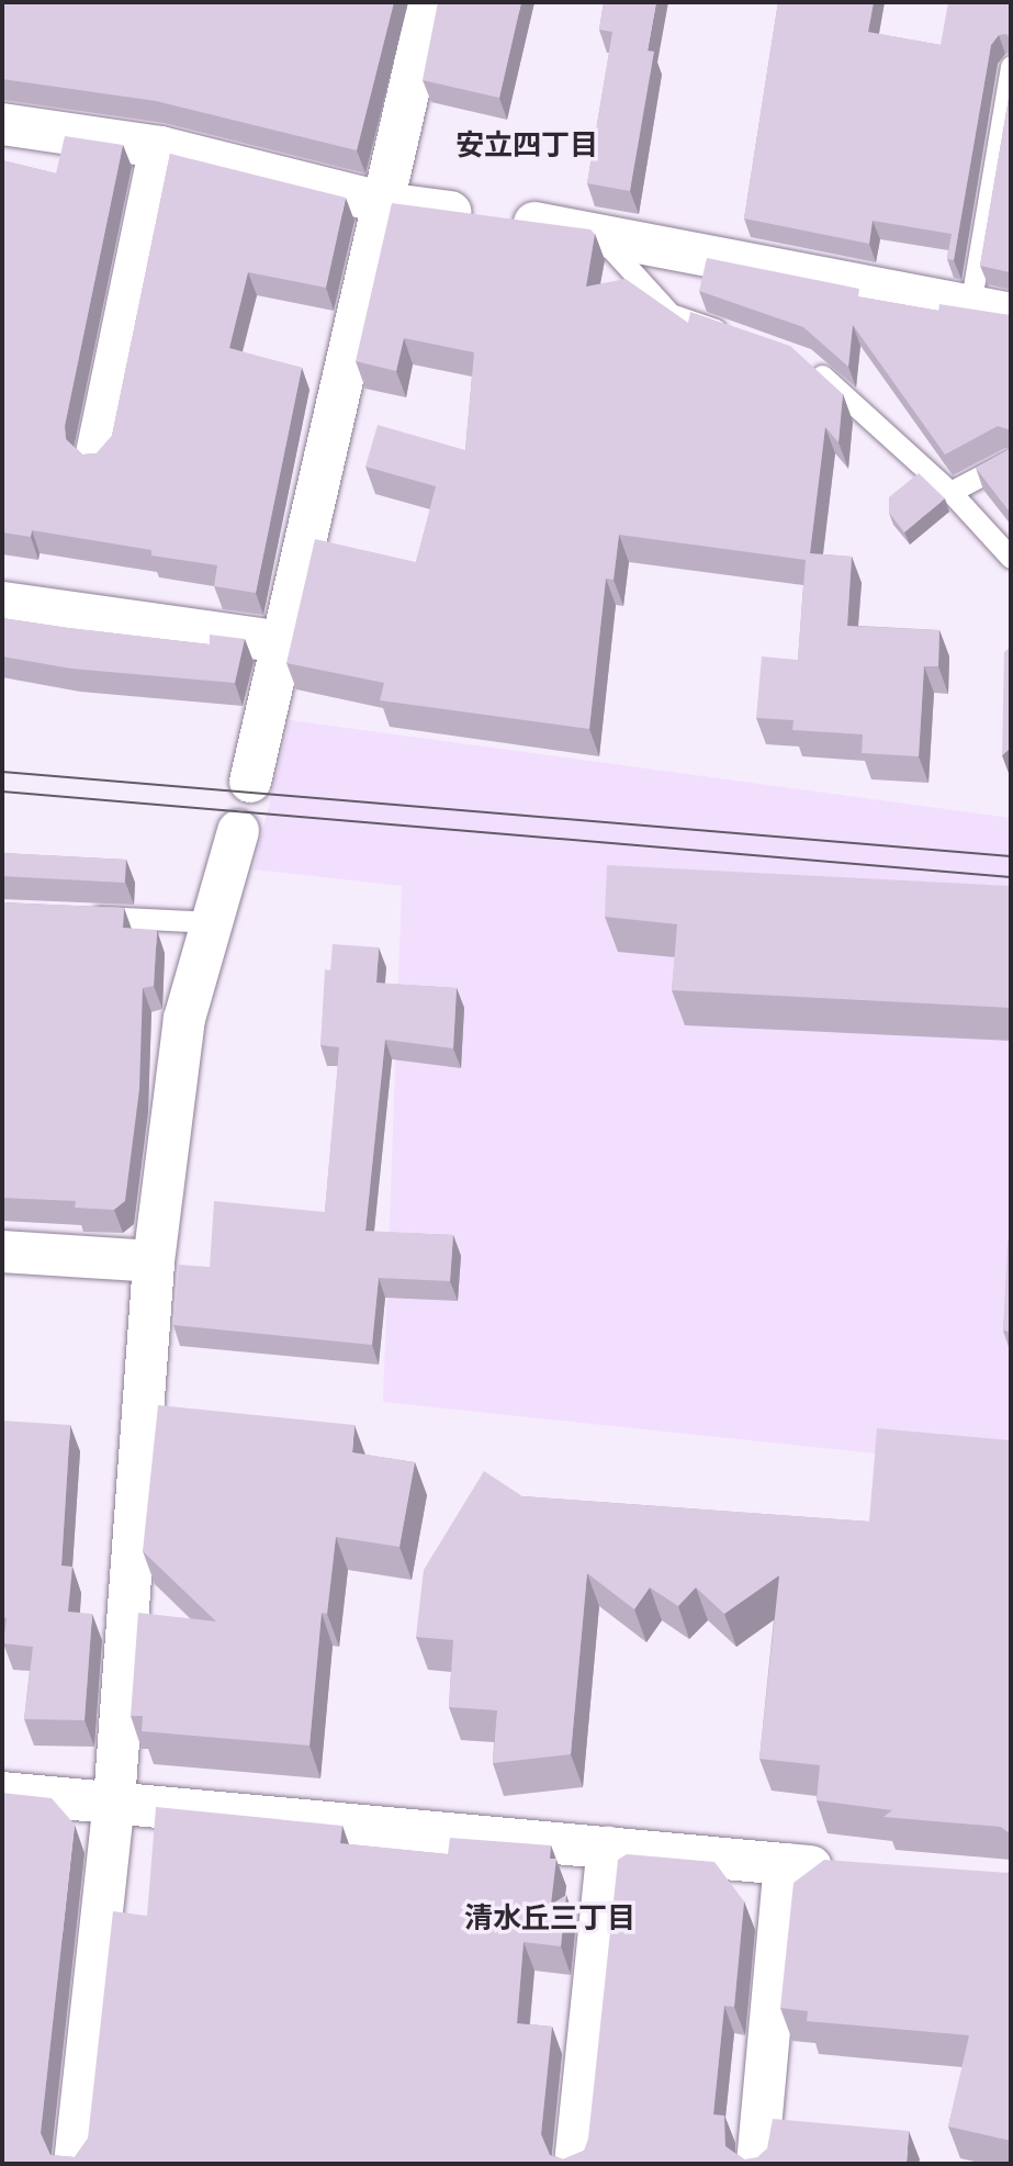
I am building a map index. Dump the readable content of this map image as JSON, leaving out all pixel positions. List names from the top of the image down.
{
  "districts": ["安立四丁目", "清水丘三丁目"]
}
